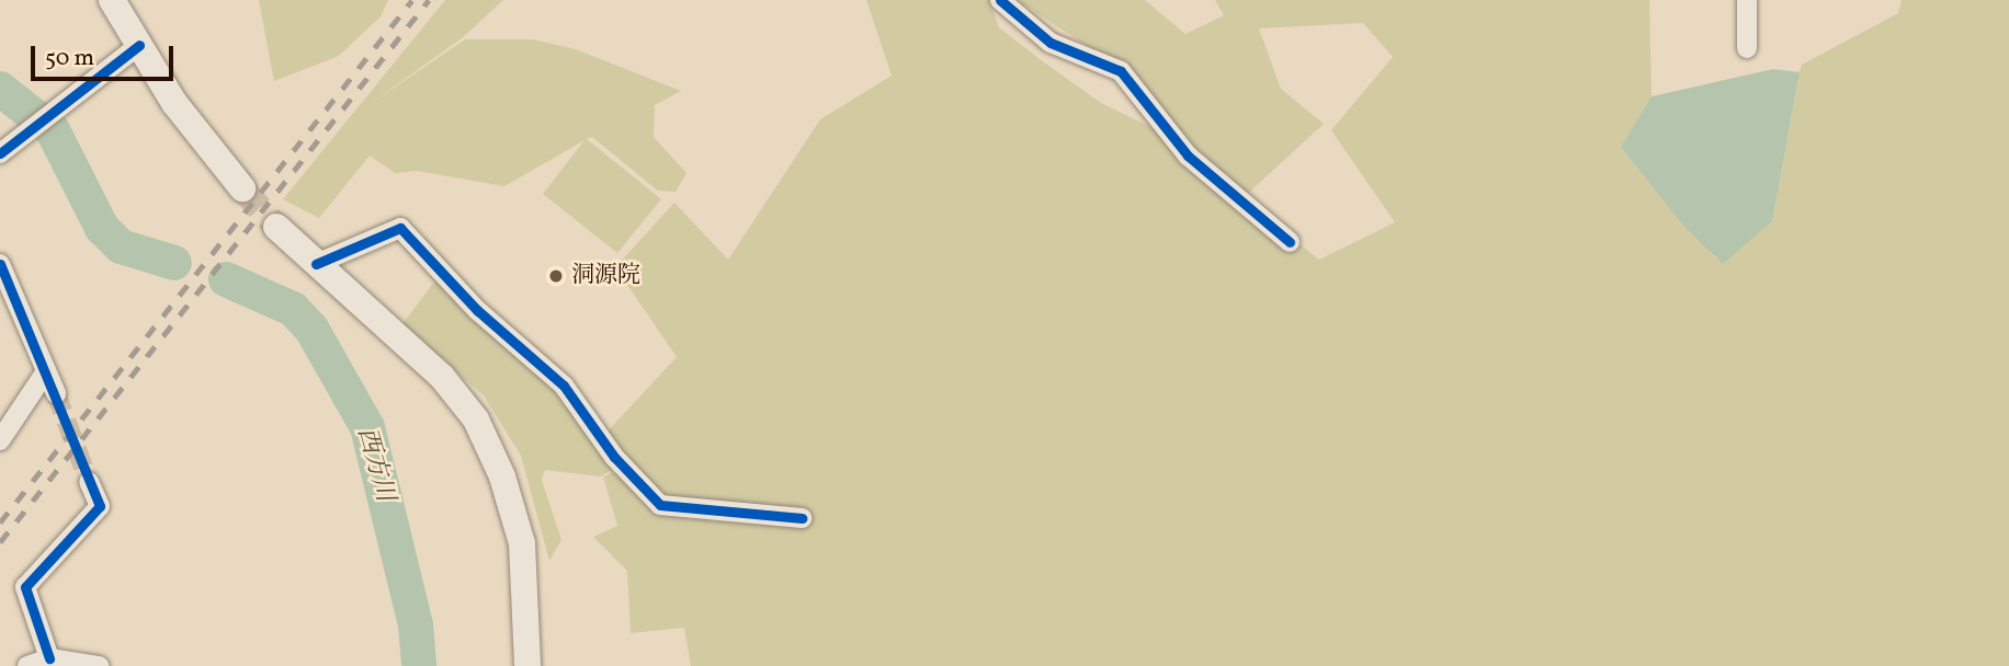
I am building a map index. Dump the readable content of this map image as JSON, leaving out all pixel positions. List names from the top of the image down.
{
  "water": ["西方川"],
  "places": ["洞源院"],
  "scale_bar": "50 m"
}
